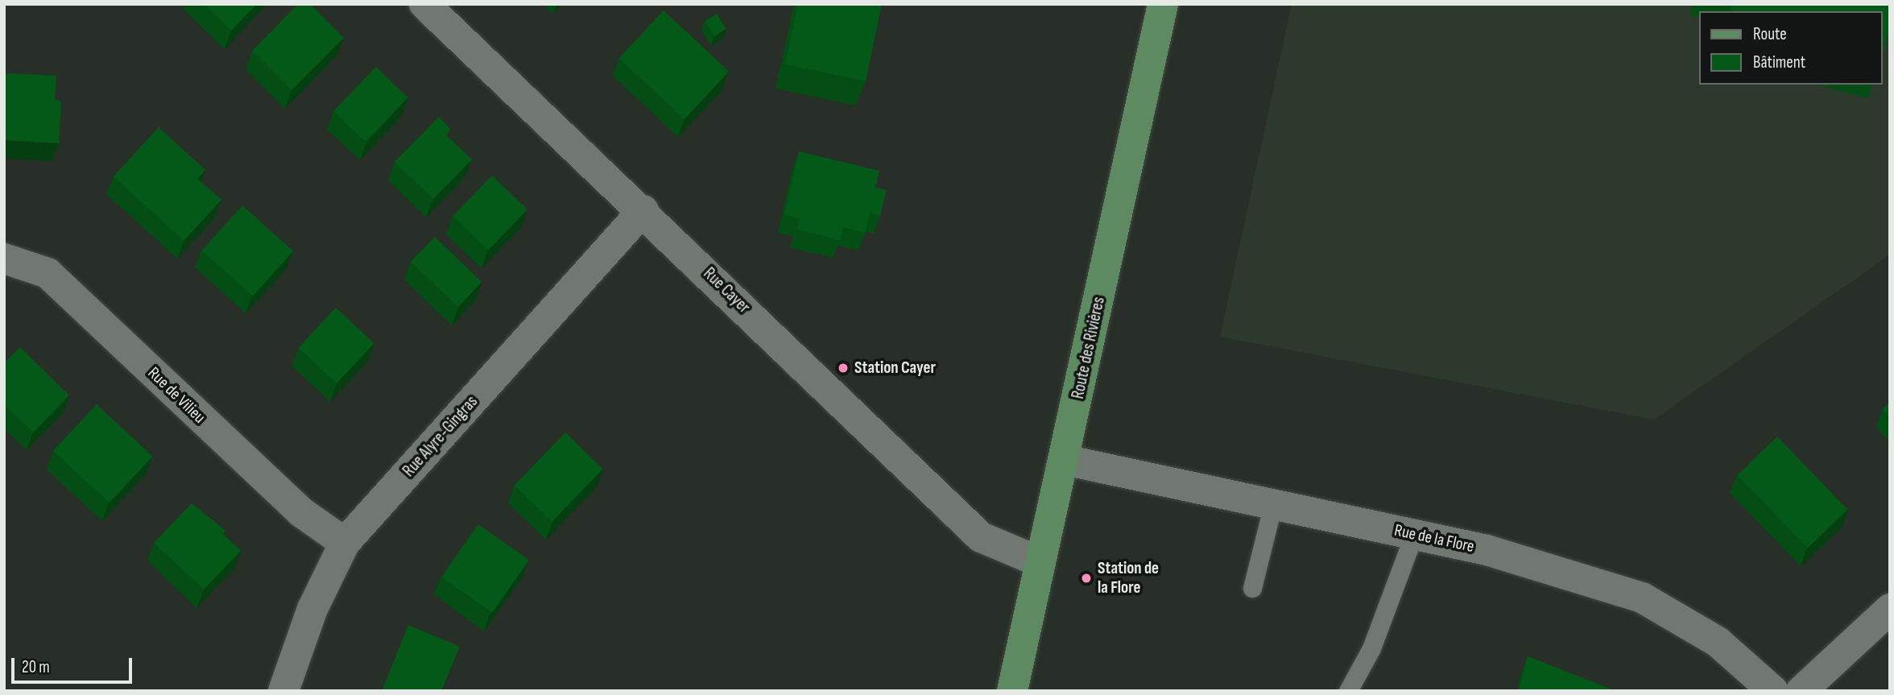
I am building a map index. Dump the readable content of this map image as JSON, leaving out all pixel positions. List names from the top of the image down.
{
  "streets": {
    "main road": ["Route des Rivières"],
    "street": [
      "Rue Cayer",
      "Rue de Vilieu",
      "Rue Alyre-Gingras",
      "Rue de la Flore"
    ]
  },
  "crossings": [
    ["Rue Cayer", "Route des Rivières"],
    ["Rue Cayer", "Rue Alyre-Gingras"],
    ["Route des Rivières", "Rue de la Flore"],
    ["Rue de Vilieu", "Rue Alyre-Gingras"]
  ],
  "places": ["Station Cayer", "Station de la Flore"],
  "legend": ["Route", "Bâtiment"],
  "scale_bar": "20 m"
}
